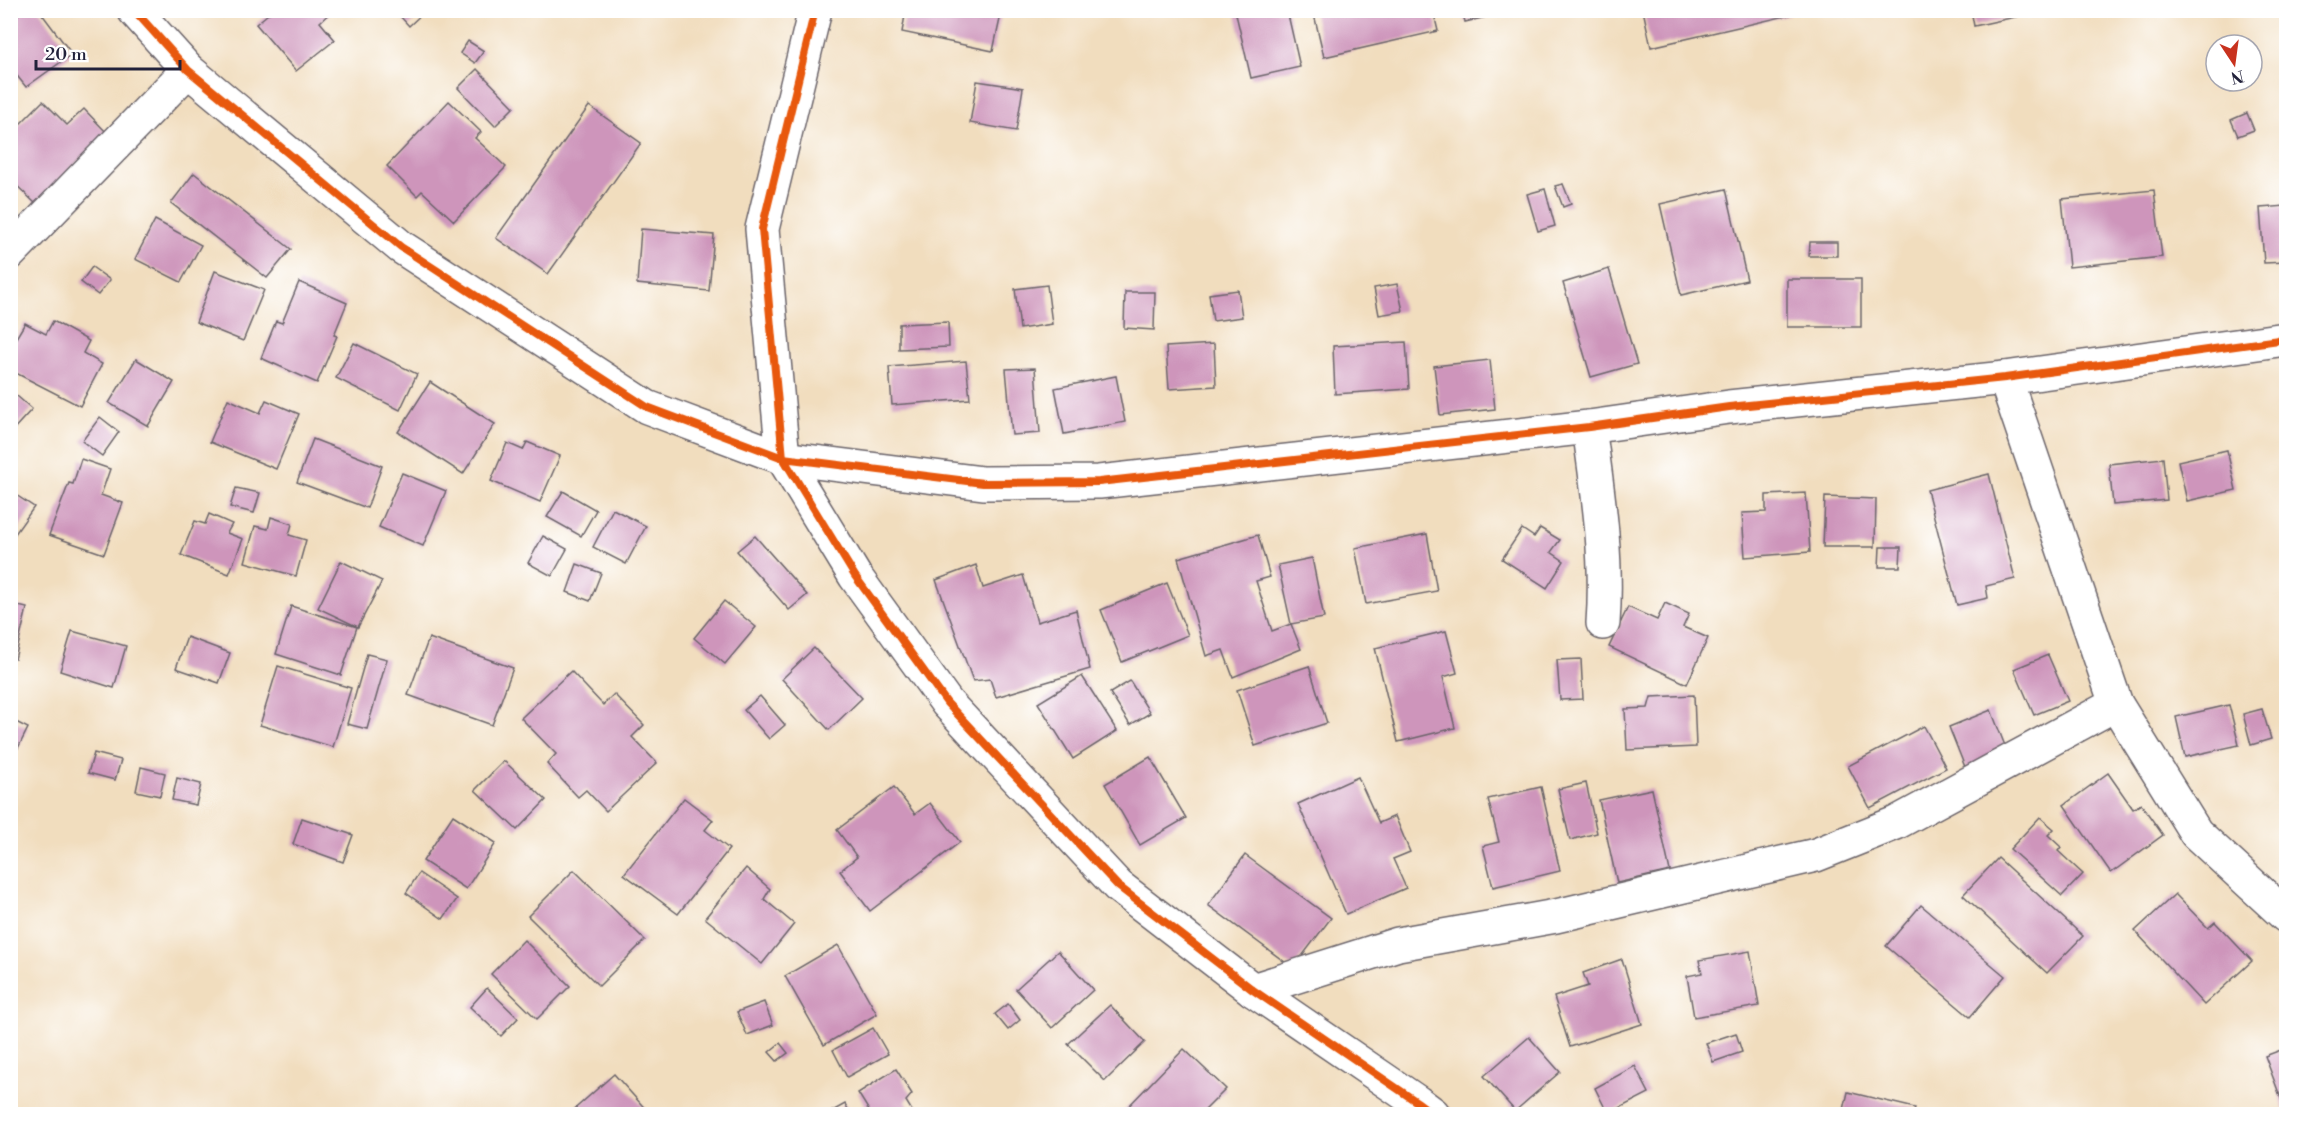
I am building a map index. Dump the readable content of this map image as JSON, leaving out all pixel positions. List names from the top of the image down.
{
  "scale_bar": "20 m",
  "north": "bottom"
}
